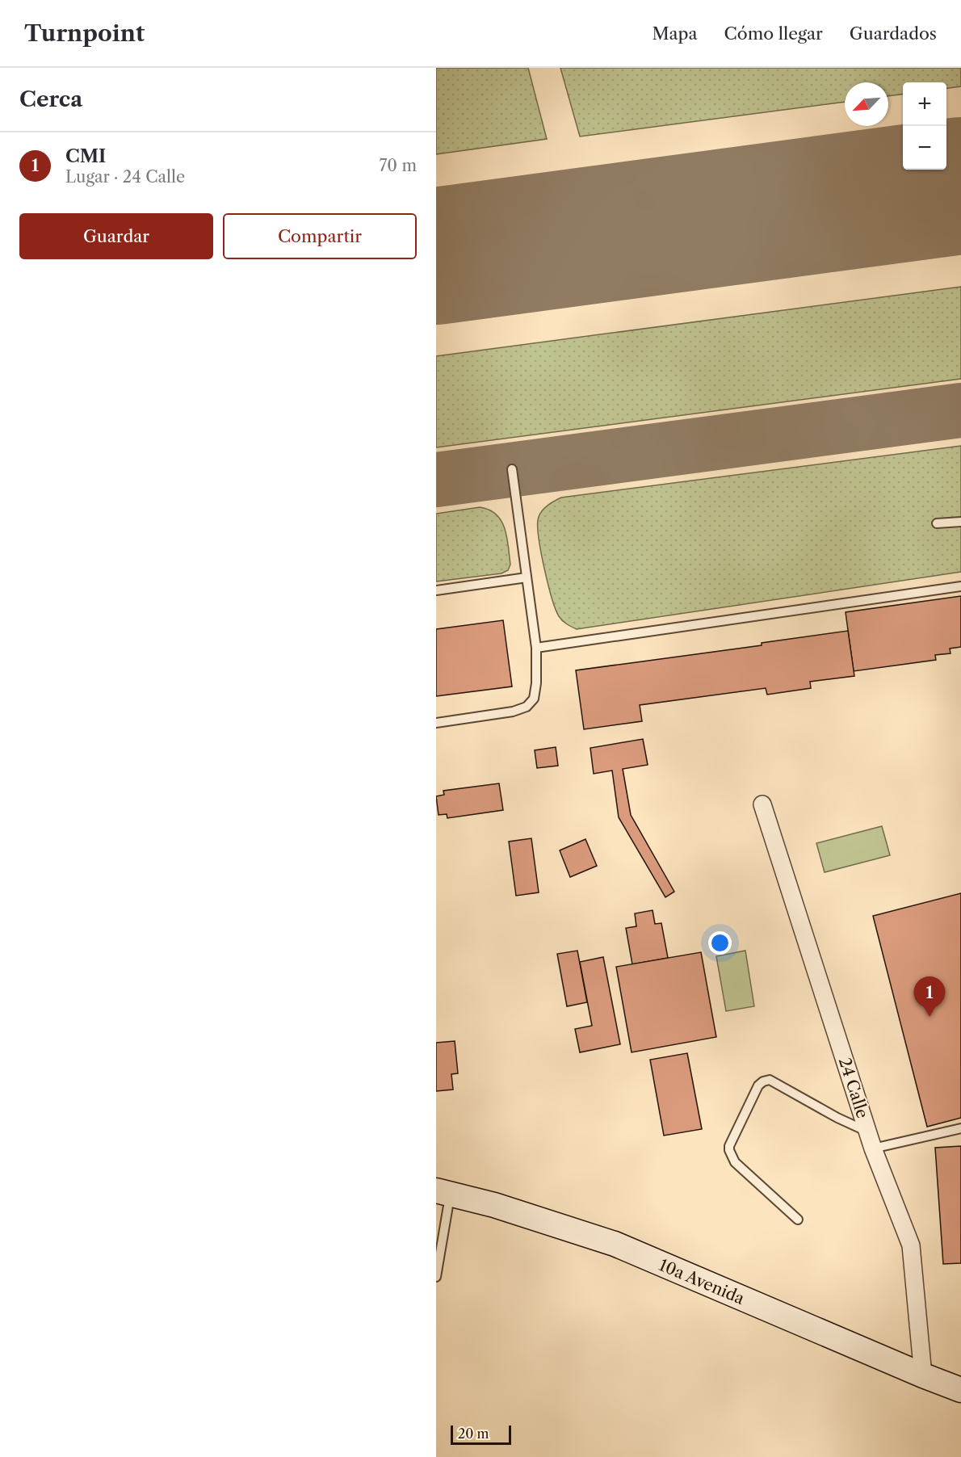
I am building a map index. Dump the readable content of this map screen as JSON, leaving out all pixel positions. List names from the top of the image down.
{
  "streets": {
    "main road": ["10a Avenida"],
    "street": ["24 Calle"]
  },
  "crossings": [
    ["24 Calle", "10a Avenida"]
  ],
  "scale_bar": "20 m",
  "north": "bottom left",
  "page": {
    "header": "Turnpoint",
    "nav": ["Mapa", "Cómo llegar", "Guardados"],
    "heading": "Cerca",
    "map_buttons": ["+", "−"],
    "list": [
      {
        "mark": "1",
        "name": "CMI",
        "note": "Lugar · 24 Calle",
        "value": "70 m"
      }
    ],
    "buttons": ["Guardar", "Compartir"],
    "pins": "1",
    "scale": "20 m"
  }
}
